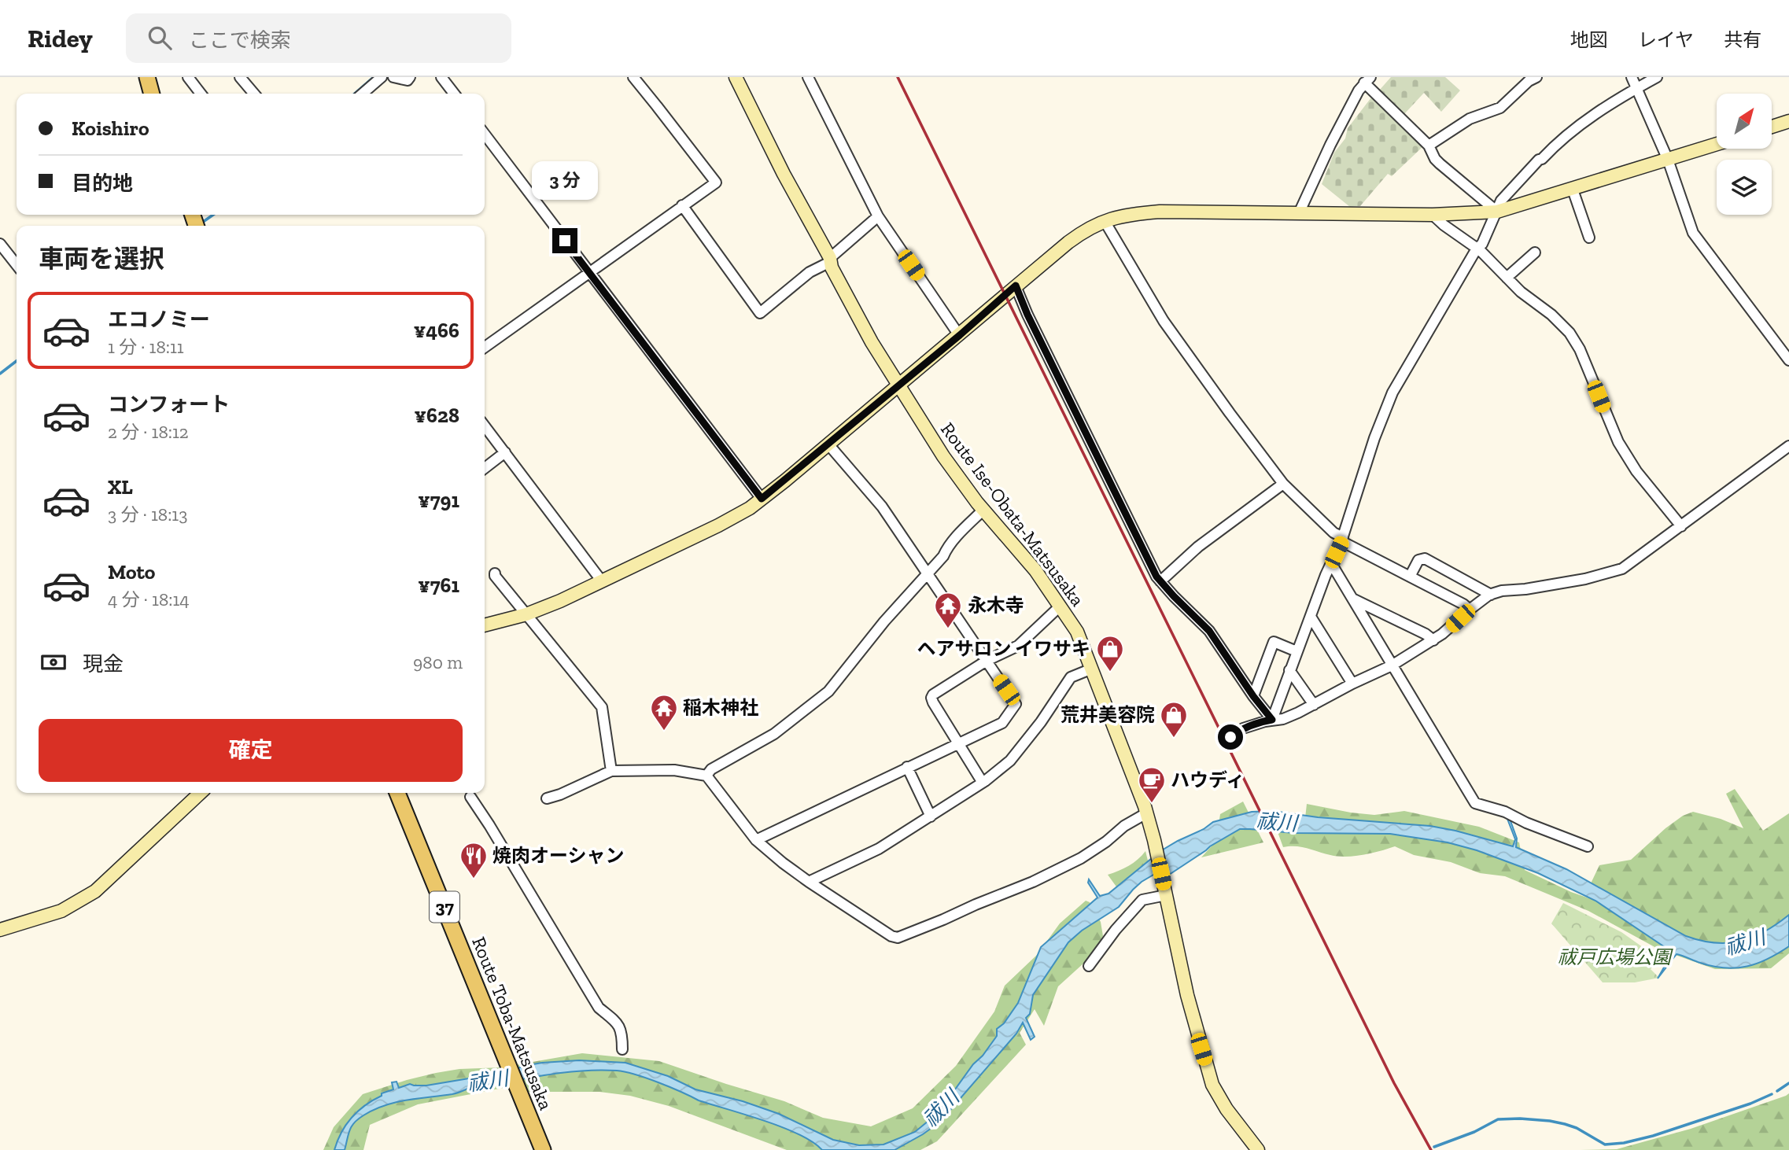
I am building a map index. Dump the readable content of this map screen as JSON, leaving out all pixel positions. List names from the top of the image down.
{
  "streets": {
    "main road": ["37", "Route Toba-Matsusaka"],
    "street": ["Route Ise-Obata-Matsusaka"]
  },
  "water": ["祓川"],
  "parks": ["祓戸広場公園"],
  "places": {
    "temple": ["永木寺", "稲木神社"],
    "shop": ["ヘアサロン イワサキ", "荒井美容院"],
    "cafe": ["ハウディ"],
    "restaurant": ["焼肉オーシャン"]
  },
  "north": "top right",
  "page": {
    "header": "Ridey",
    "search": "ここで検索",
    "nav": ["地図", "レイヤ", "共有"],
    "banner": ["Koishiro", "目的地"],
    "bubble": "3 分",
    "heading": "車両を選択",
    "list": [
      {
        "name": "エコノミー",
        "note": "1 分 · 18:11",
        "value": "¥466"
      },
      {
        "name": "コンフォート",
        "note": "2 分 · 18:12",
        "value": "¥628"
      },
      {
        "name": "XL",
        "note": "3 分 · 18:13",
        "value": "¥791"
      },
      {
        "name": "Moto",
        "note": "4 分 · 18:14",
        "value": "¥761"
      }
    ],
    "pay": ["現金", "980 m"],
    "buttons": "確定"
  }
}
